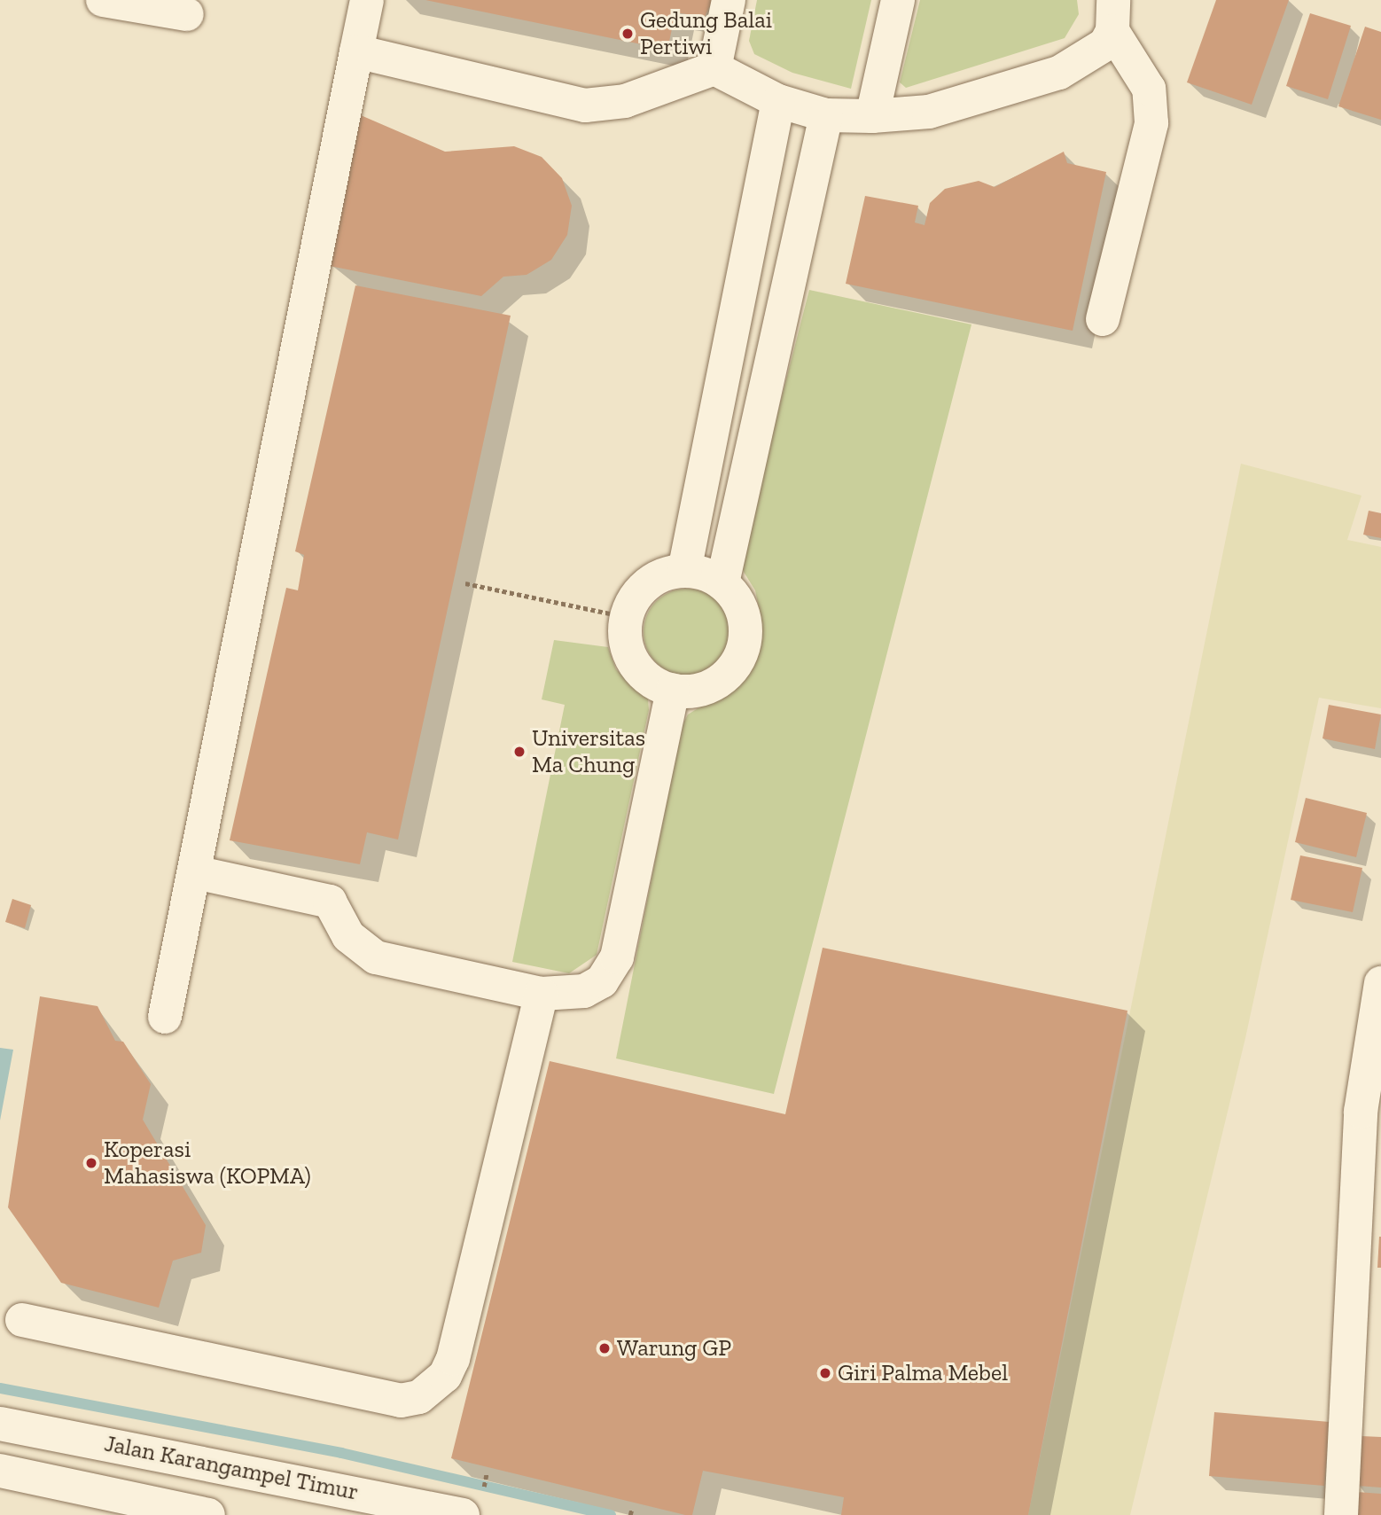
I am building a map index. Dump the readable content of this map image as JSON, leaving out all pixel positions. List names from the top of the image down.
{
  "streets": {
    "street": ["Jalan Karangampel Timur"]
  },
  "places": [
    "Gedung Balai Pertiwi",
    "Universitas Ma Chung",
    "Koperasi Mahasiswa (KOPMA)",
    "Warung GP",
    "Giri Palma Mebel"
  ]
}
